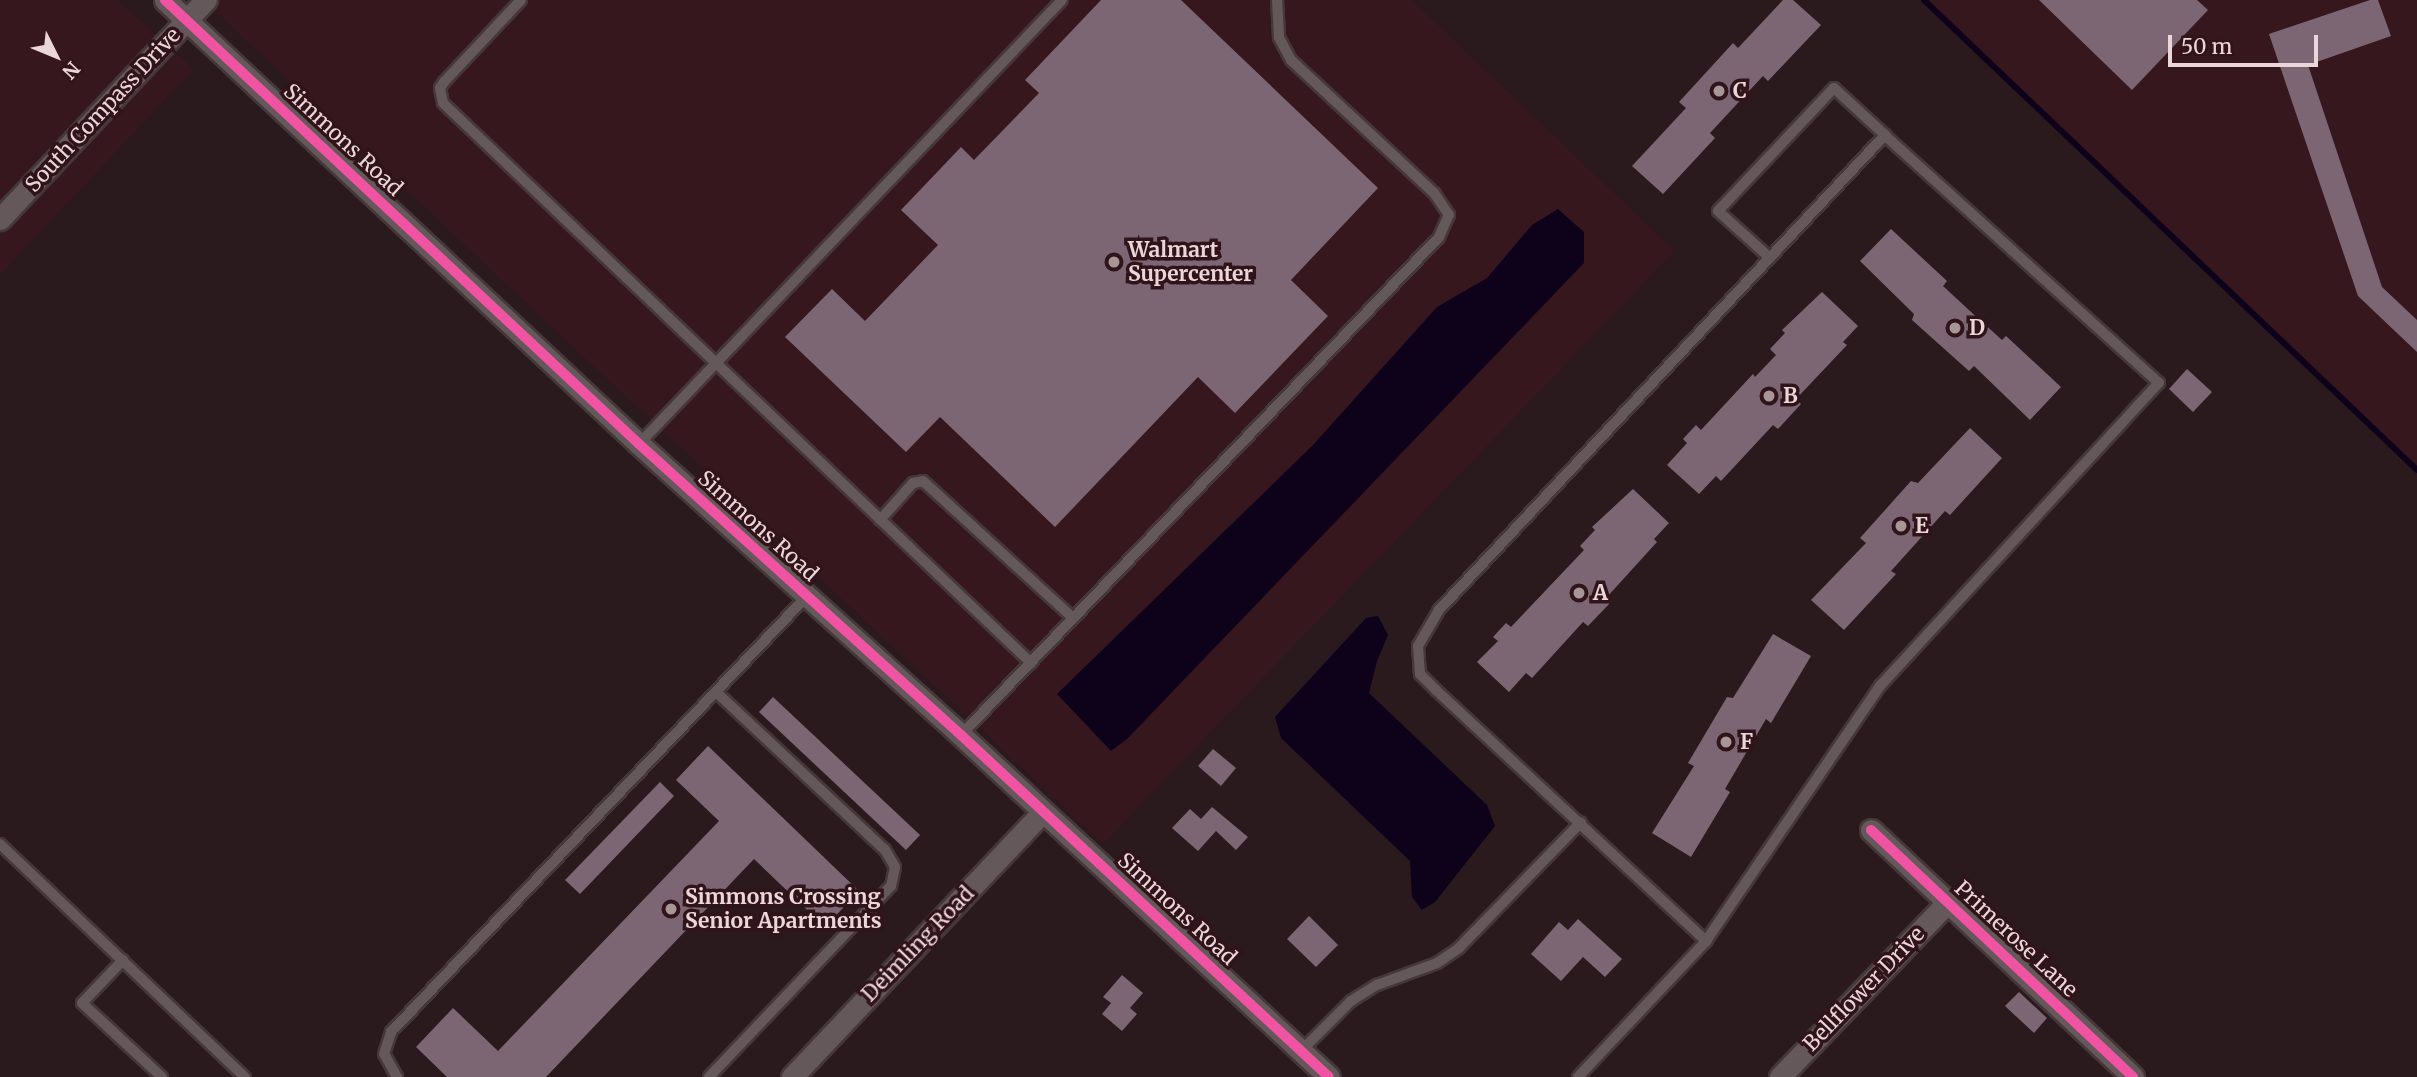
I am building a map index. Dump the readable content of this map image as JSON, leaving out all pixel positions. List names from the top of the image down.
{
  "streets": {
    "street": [
      "South Compass Drive",
      "Simmons Road",
      "Primerose Lane",
      "Deimling Road",
      "Bellflower Drive"
    ]
  },
  "crossings": [
    ["South Compass Drive", "Simmons Road"],
    ["Simmons Road", "Deimling Road"],
    ["Primerose Lane", "Bellflower Drive"]
  ],
  "places": [
    "C",
    "Walmart Supercenter",
    "D",
    "B",
    "E",
    "A",
    "F",
    "Simmons Crossing Senior Apartments"
  ],
  "scale_bar": "50 m",
  "north": "bottom right"
}
